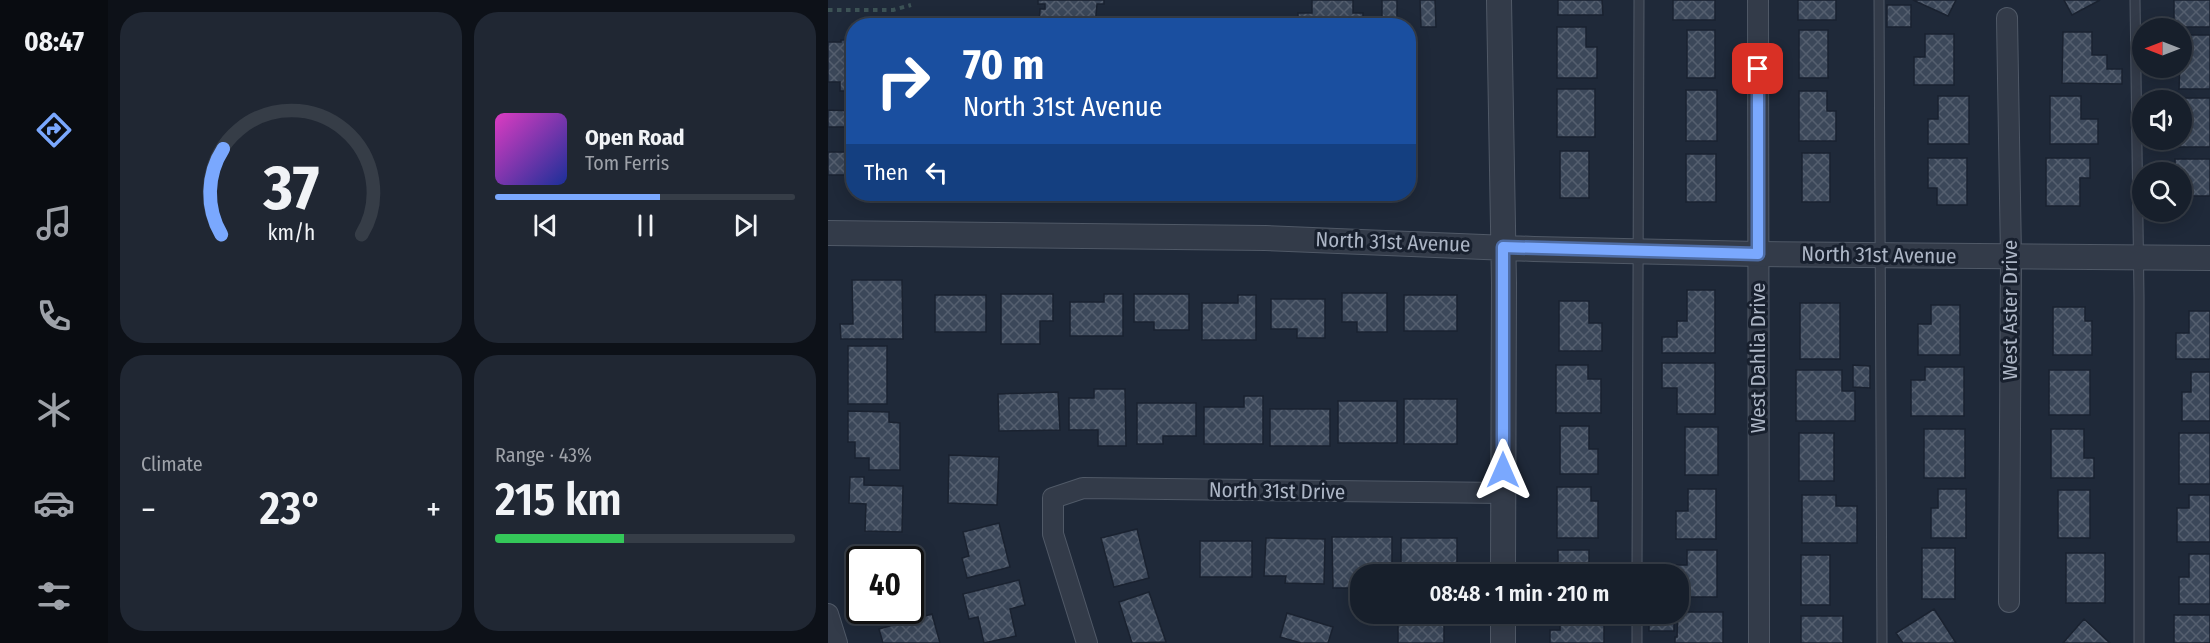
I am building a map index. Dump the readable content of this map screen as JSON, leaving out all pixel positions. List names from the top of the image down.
{
  "streets": {
    "street": [
      "North 31st Avenue",
      "West Aster Drive",
      "West Dahlia Drive",
      "North 31st Drive"
    ]
  },
  "crossings": [
    ["North 31st Avenue", "West Aster Drive"],
    ["North 31st Avenue", "West Dahlia Drive"]
  ],
  "north": "left",
  "page": {
    "tabs": "08:47",
    "turn": ["70 m", "North 31st Avenue"],
    "song": ["Open Road", "Tom Ferris"],
    "then": "Then",
    "tile": [
      "Climate",
      ["Range · 43%", "215 km"]
    ],
    "heat": ["−", "23°", "+"],
    "limit": "40",
    "trip": "08:48 · 1 min · 210 m",
    "gauge": ["37", "km/h"]
  }
}
